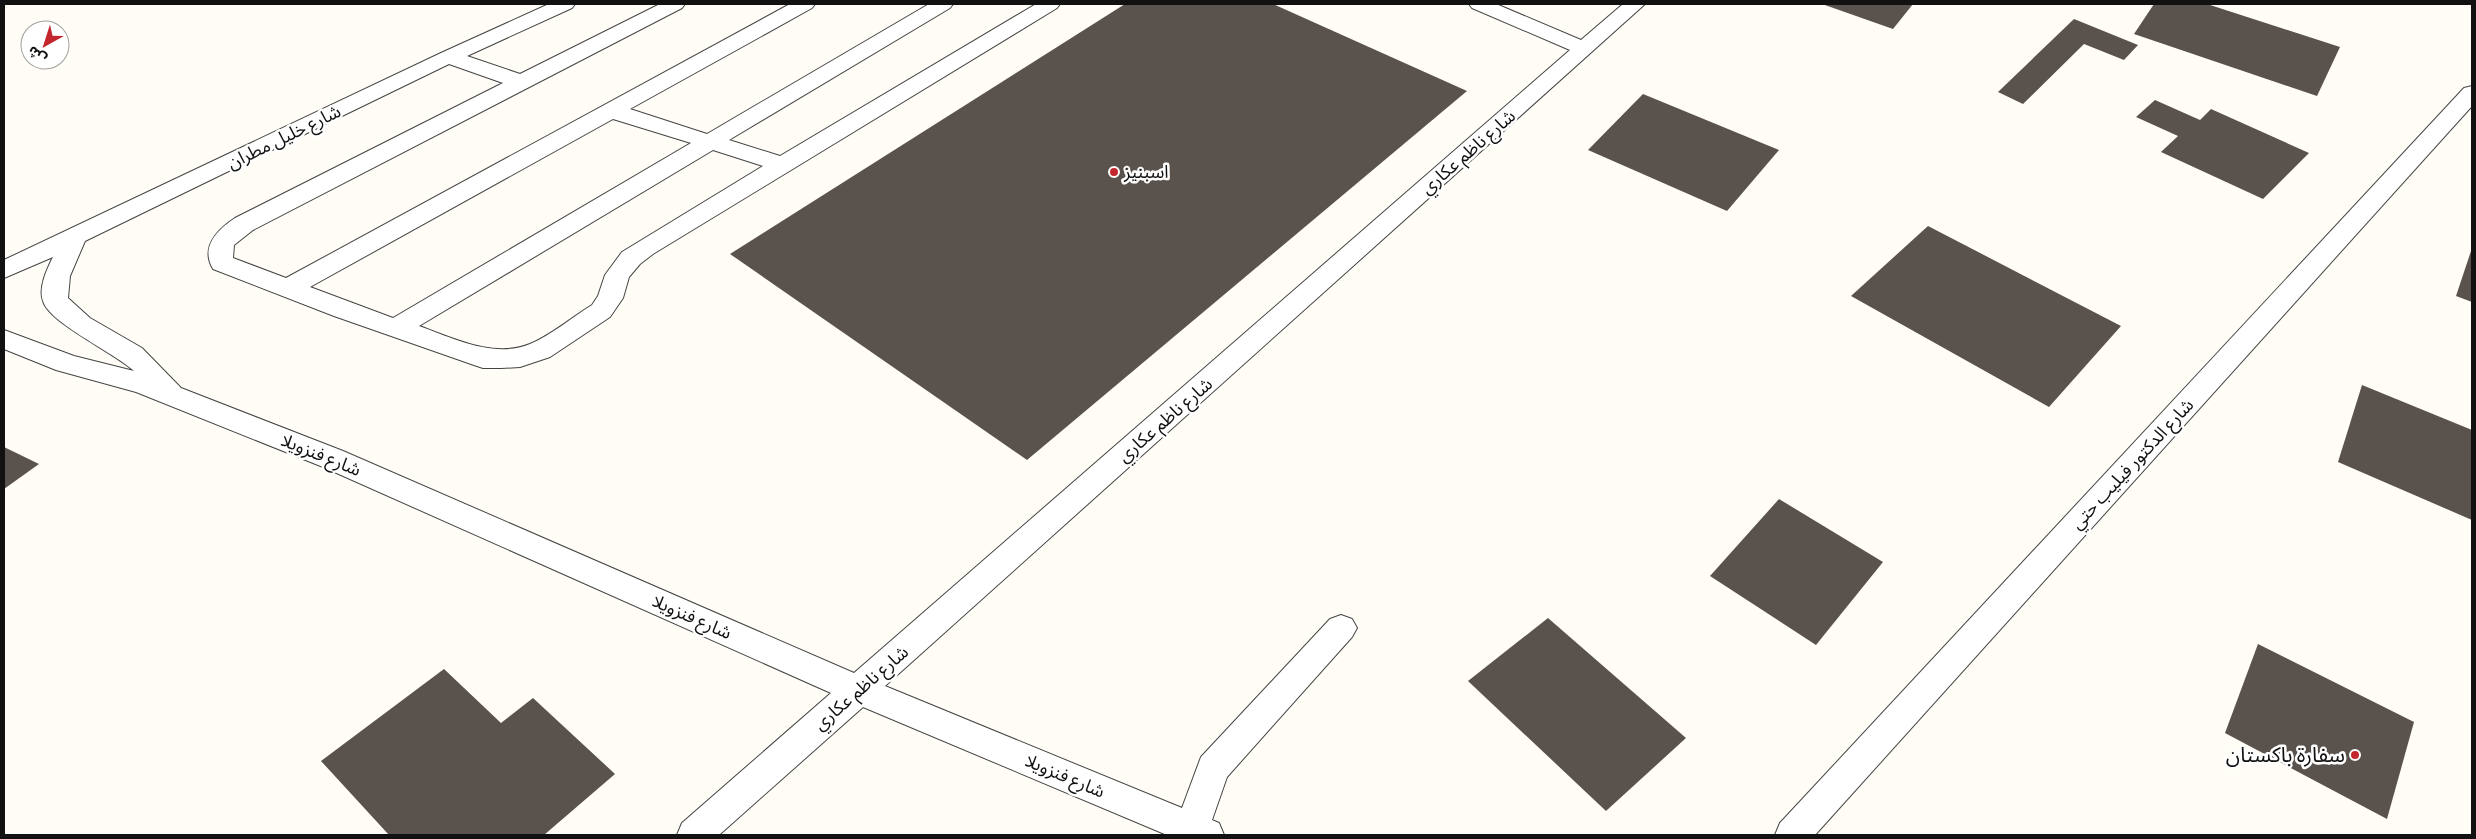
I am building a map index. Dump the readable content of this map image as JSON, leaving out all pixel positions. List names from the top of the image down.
{
  "streets": {
    "street": [
      "شارع خليل مطران",
      "شارع ناظم عكاري",
      "شارع فنزويلا",
      "شارع الدكتور فيليب حتي"
    ]
  },
  "crossings": [
    ["شارع خليل مطران", "شارع فنزويلا"],
    ["شارع ناظم عكاري", "شارع فنزويلا"]
  ],
  "places": ["اسبنيز", "سفارة باكستان"],
  "north": "bottom left"
}
